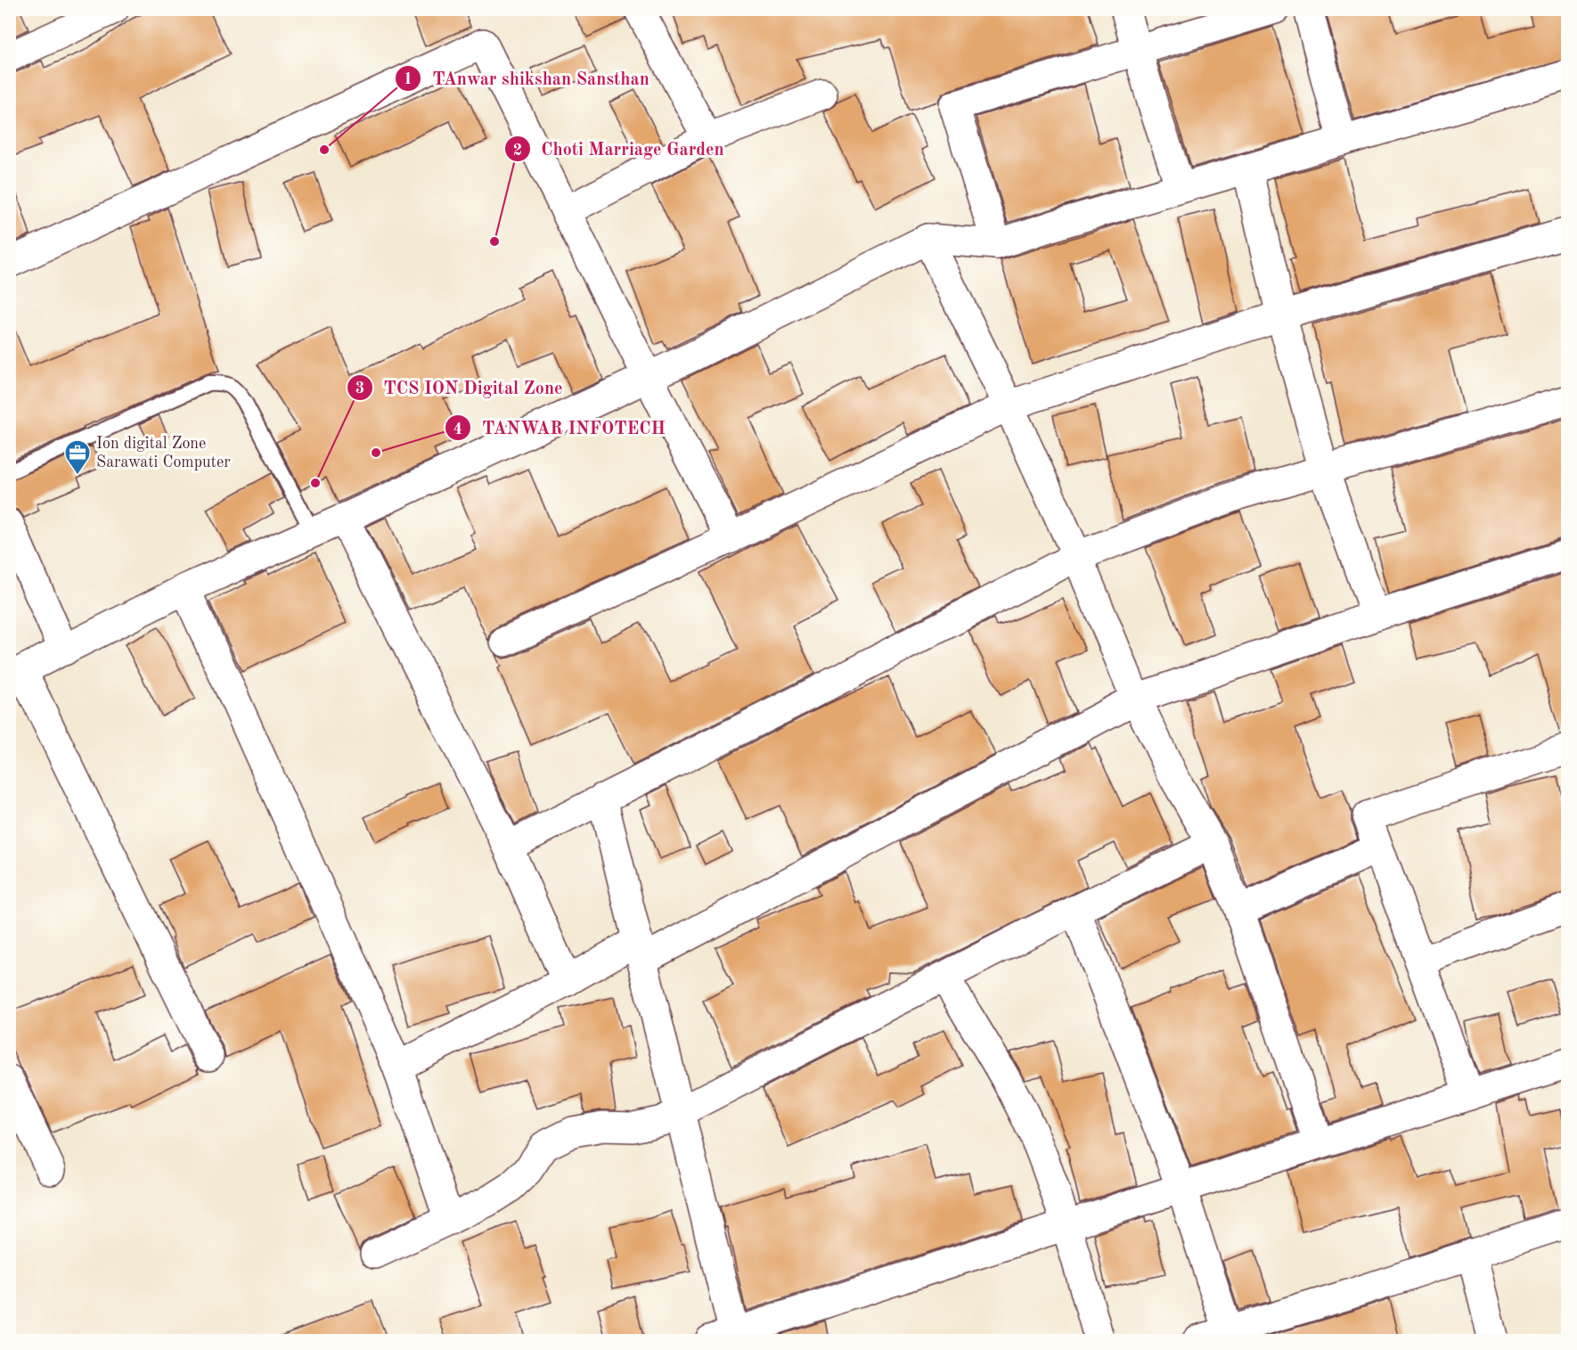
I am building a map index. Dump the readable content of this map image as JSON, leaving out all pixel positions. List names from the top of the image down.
{
  "places": {
    "other": [
      "TAnwar shikshan Sansthan",
      "Choti Marriage Garden",
      "TANWAR INFOTECH",
      "TCS ION Digital Zone"
    ],
    "office": ["Ion digital Zone Sarawati Computer"]
  }
}
